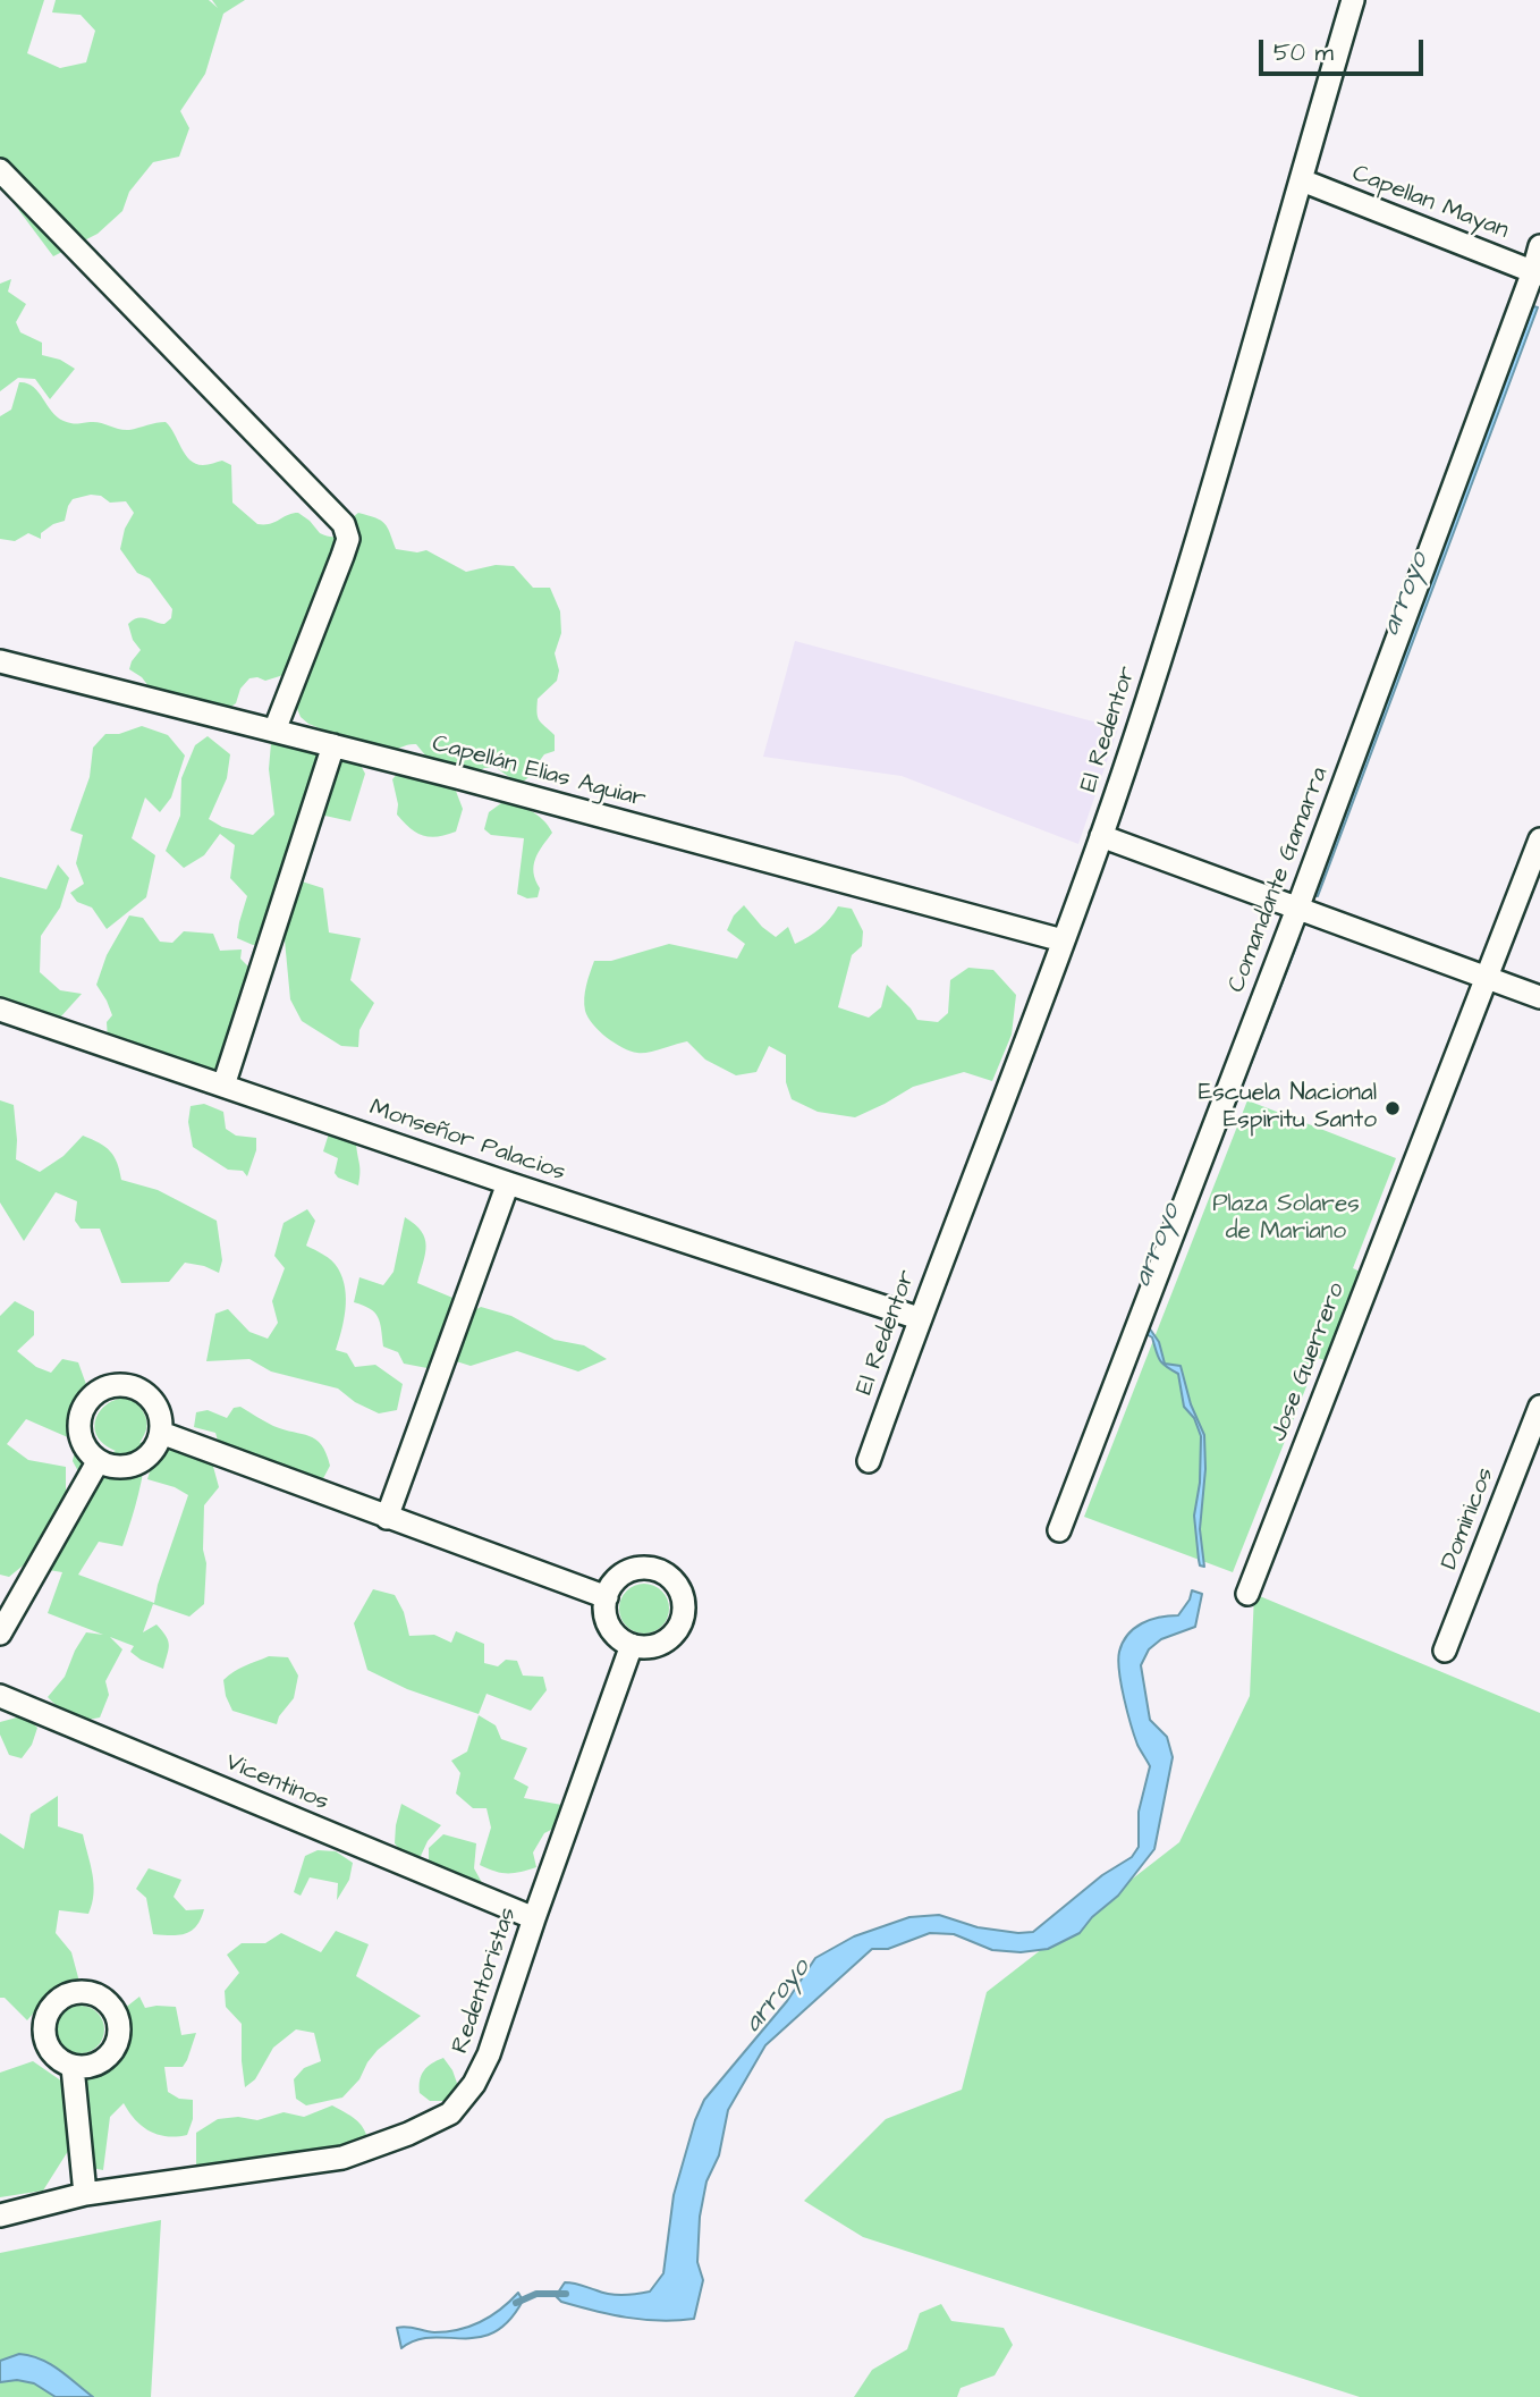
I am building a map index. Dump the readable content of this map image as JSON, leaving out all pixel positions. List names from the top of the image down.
{
  "streets": {
    "street": [
      "Capellan Mayan",
      "El Redentor",
      "Capellán Elias Aguiar",
      "Comandante Gamarra",
      "Monseñor Palacios",
      "Jose Guerrero",
      "Dominicos",
      "Vicentinos",
      "Redentoristas"
    ]
  },
  "crossings": [
    ["Capellan Mayan", "El Redentor"],
    ["Capellan Mayan", "Comandante Gamarra"],
    ["El Redentor", "Capellán Elias Aguiar"],
    ["El Redentor", "Monseñor Palacios"],
    ["Vicentinos", "Redentoristas"]
  ],
  "water": ["arroyo"],
  "parks": ["Plaza Solares de Mariano"],
  "places": ["Escuela Nacional Espiritu Santo"],
  "scale_bar": "50 m"
}
